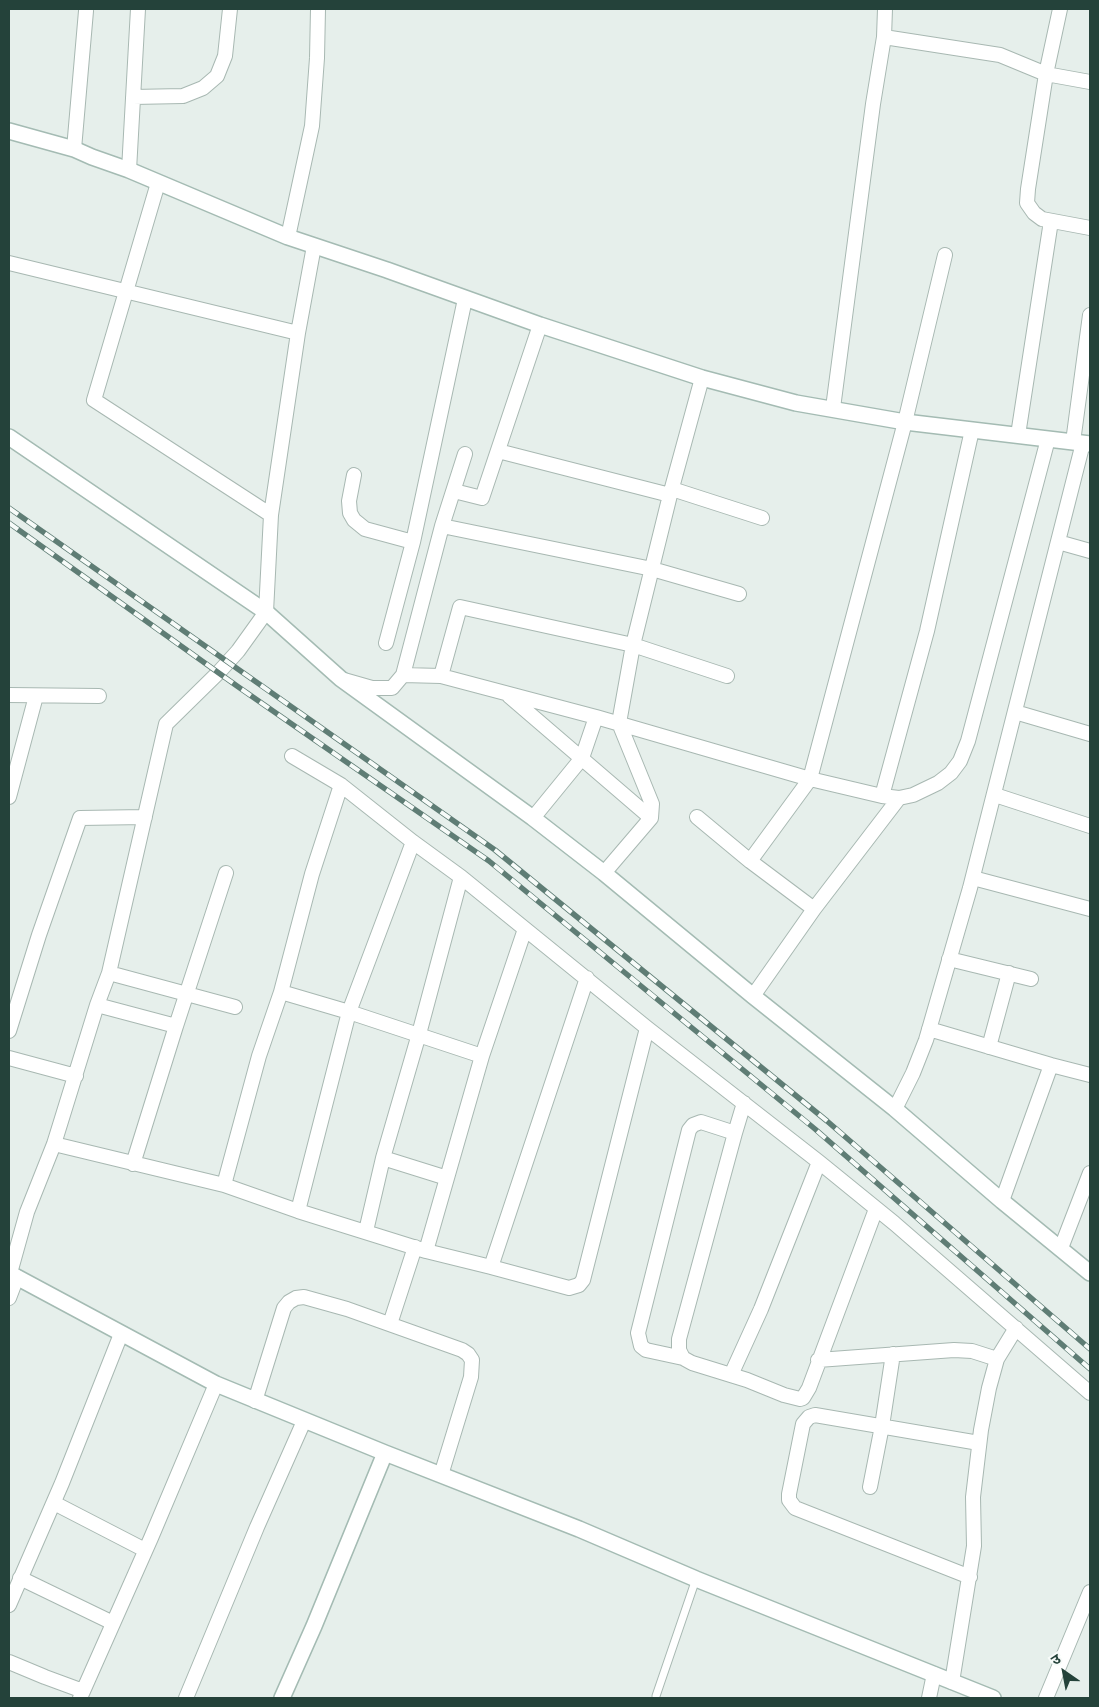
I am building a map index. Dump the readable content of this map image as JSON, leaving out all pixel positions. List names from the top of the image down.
{
  "north": "top left"
}
